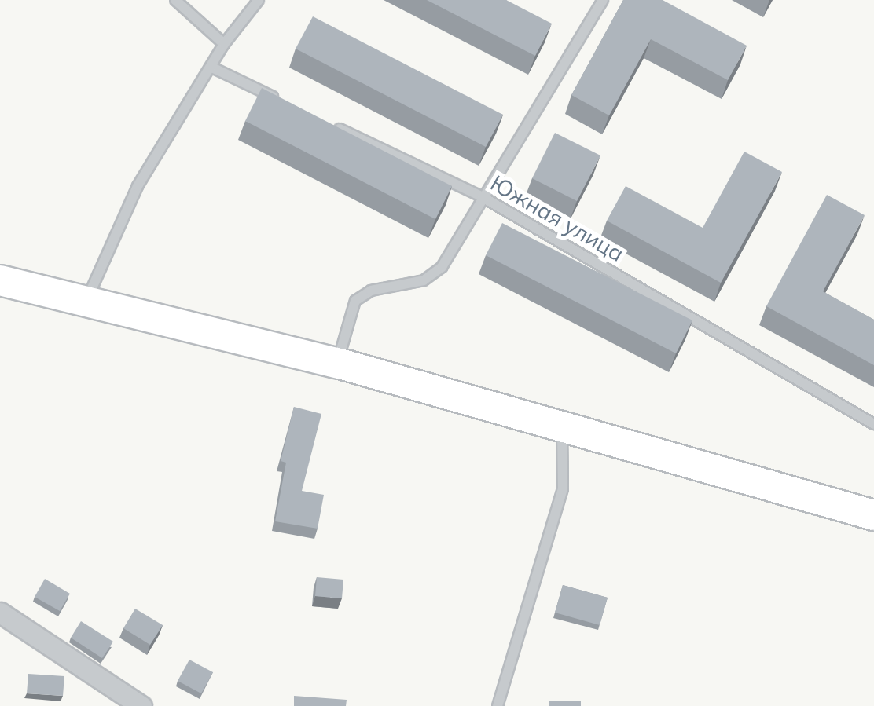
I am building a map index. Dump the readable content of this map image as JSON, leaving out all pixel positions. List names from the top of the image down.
{
  "streets": {
    "lane": ["Южная улица"]
  }
}
